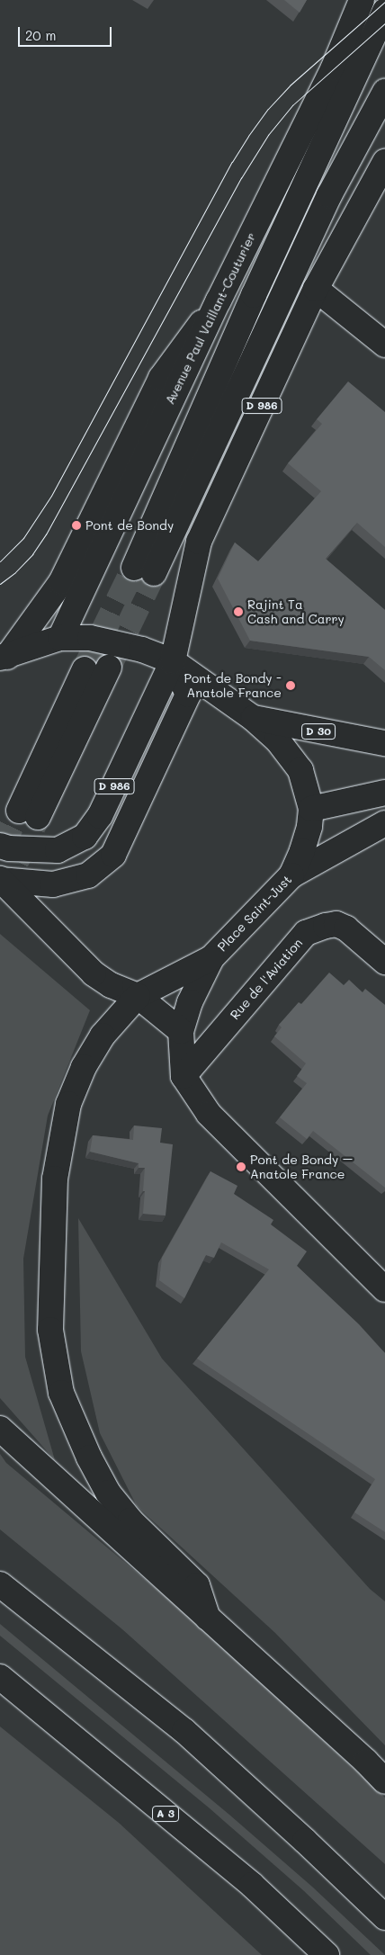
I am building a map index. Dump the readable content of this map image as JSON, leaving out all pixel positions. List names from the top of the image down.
{
  "streets": {
    "main road": [
      "Avenue Paul Vaillant-Couturier",
      "D 986",
      "D 30",
      "Place Saint-Just",
      "Rue de l'Aviation",
      "A 3"
    ]
  },
  "crossings": [
    ["Avenue Paul Vaillant-Couturier", "Place Saint-Just"],
    ["D 986", "Place Saint-Just"],
    ["D 30", "Place Saint-Just"]
  ],
  "places": [
    "Pont de Bondy",
    "Rajint Ta Cash and Carry",
    "Pont de Bondy - Anatole France",
    "Pont de Bondy – Anatole France"
  ],
  "scale_bar": "20 m"
}
